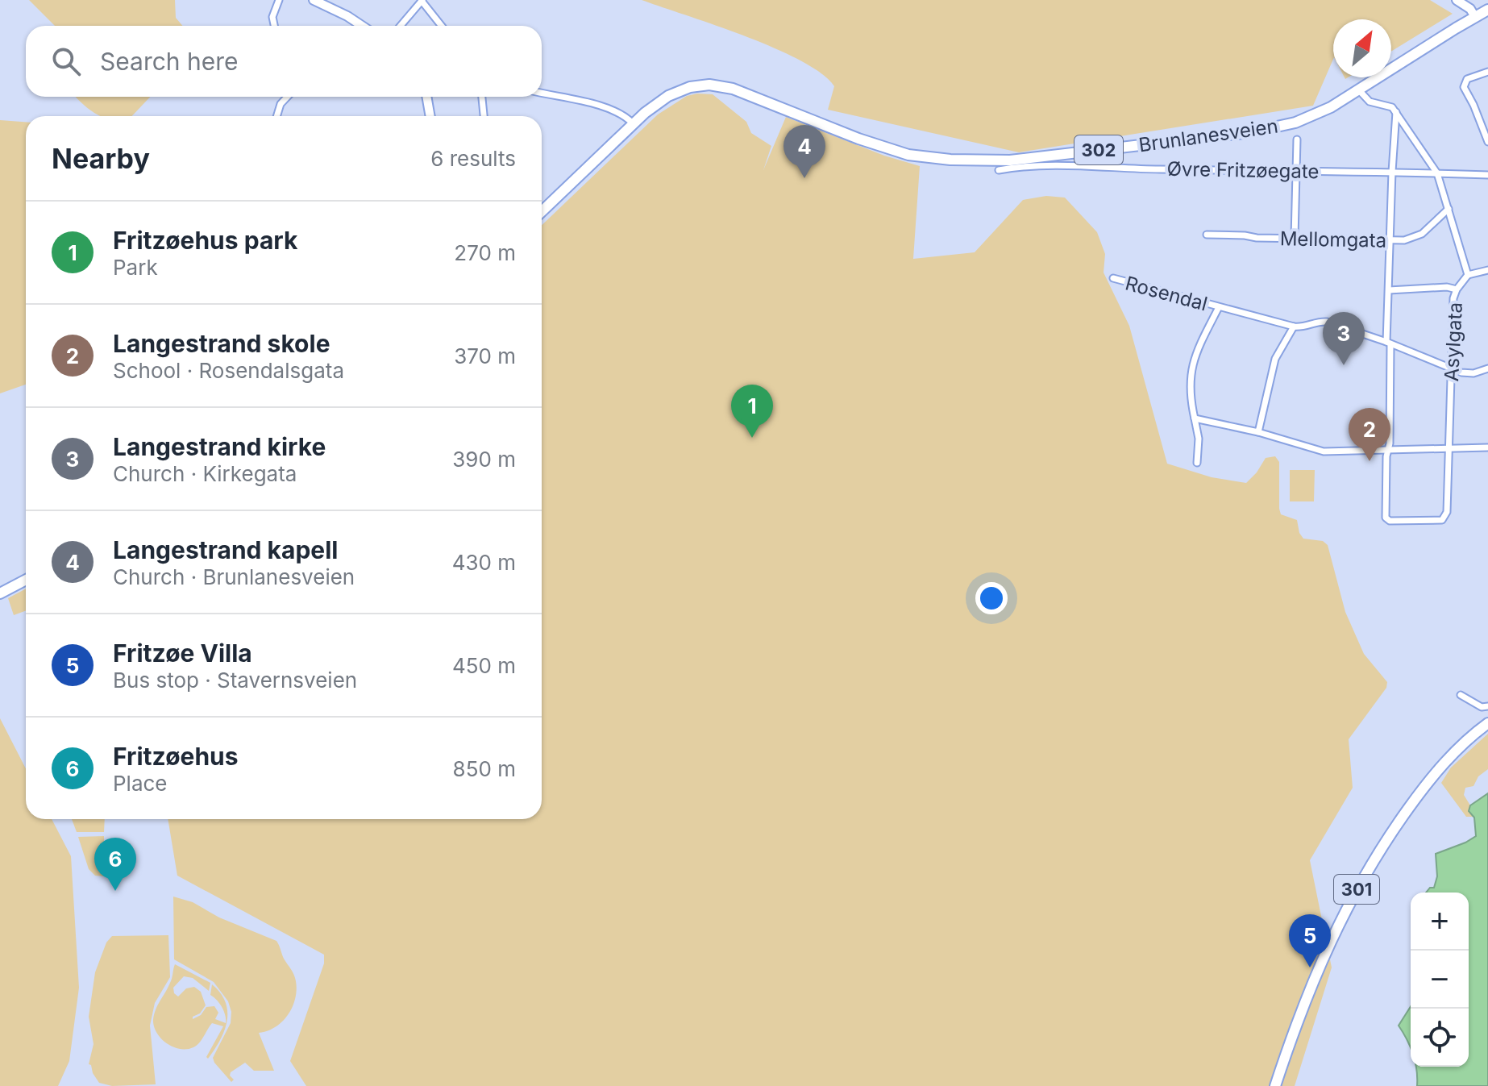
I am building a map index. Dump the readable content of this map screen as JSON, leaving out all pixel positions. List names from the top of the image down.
{
  "streets": {
    "main road": ["Brunlanesveien", "302", "301"],
    "street": [
      "Øvre Fritzøegate",
      "Mellomgata",
      "Rosendal",
      "Asylgata"
    ]
  },
  "crossings": [
    ["Øvre Fritzøegate", "Asylgata"],
    ["Mellomgata", "Asylgata"]
  ],
  "north": "top right",
  "page": {
    "search": "Search here",
    "heading": ["Nearby", "6 results"],
    "pins": [
      "4",
      "3",
      "1",
      "2",
      "6",
      "5"
    ],
    "list": [
      {
        "mark": "1",
        "name": "Fritzøehus park",
        "note": "Park",
        "value": "270 m"
      },
      {
        "mark": "2",
        "name": "Langestrand skole",
        "note": "School · Rosendalsgata",
        "value": "370 m"
      },
      {
        "mark": "3",
        "name": "Langestrand kirke",
        "note": "Church · Kirkegata",
        "value": "390 m"
      },
      {
        "mark": "4",
        "name": "Langestrand kapell",
        "note": "Church · Brunlanesveien",
        "value": "430 m"
      },
      {
        "mark": "5",
        "name": "Fritzøe Villa",
        "note": "Bus stop · Stavernsveien",
        "value": "450 m"
      },
      {
        "mark": "6",
        "name": "Fritzøehus",
        "note": "Place",
        "value": "850 m"
      }
    ],
    "map_buttons": ["+", "−"]
  }
}
